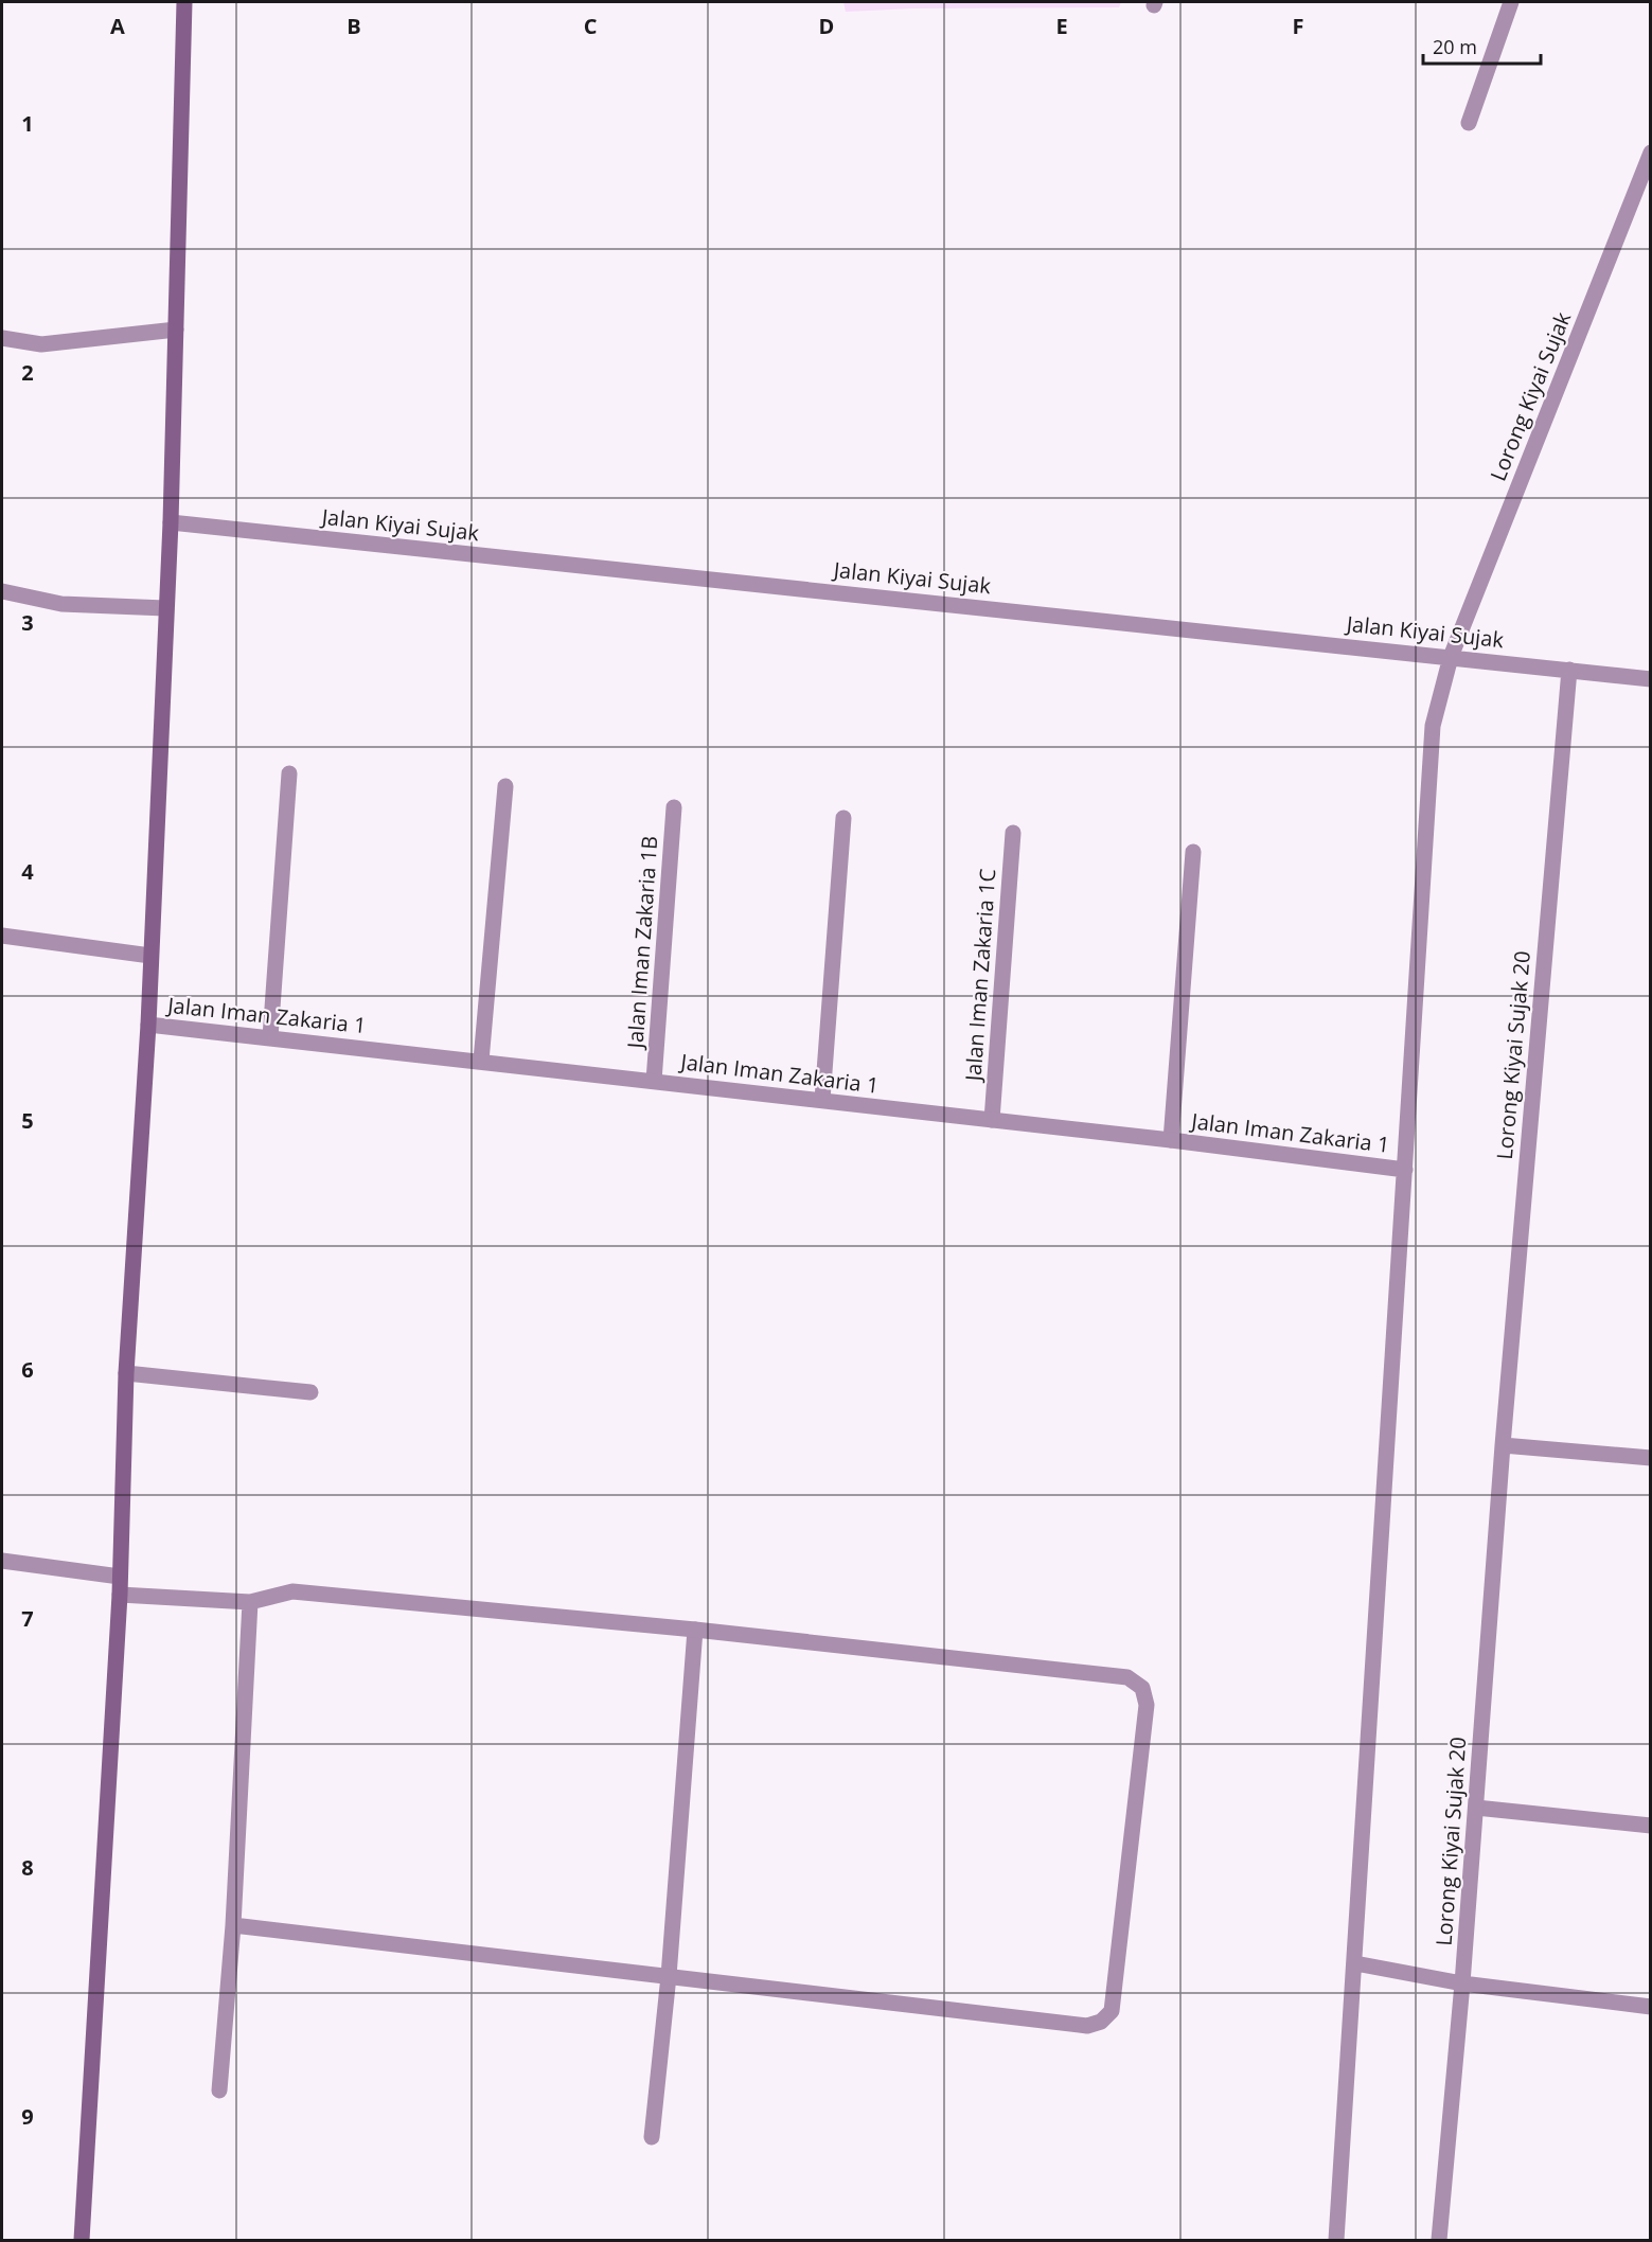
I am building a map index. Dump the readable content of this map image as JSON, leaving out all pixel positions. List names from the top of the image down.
{
  "streets": {
    "street": [
      "Lorong Kiyai Sujak",
      "Jalan Kiyai Sujak",
      "Jalan Iman Zakaria 1B",
      "Jalan Iman Zakaria 1C",
      "Jalan Iman Zakaria 1",
      "Lorong Kiyai Sujak 20"
    ]
  },
  "crossings": [
    ["Lorong Kiyai Sujak", "Jalan Kiyai Sujak"],
    ["Lorong Kiyai Sujak", "Jalan Iman Zakaria 1"],
    ["Jalan Kiyai Sujak", "Lorong Kiyai Sujak 20"],
    ["Jalan Iman Zakaria 1B", "Jalan Iman Zakaria 1"],
    ["Jalan Iman Zakaria 1C", "Jalan Iman Zakaria 1"]
  ],
  "scale_bar": "20 m",
  "grid": {
    "columns": [
      "A",
      "B",
      "C",
      "D",
      "E",
      "F"
    ],
    "rows": [
      "1",
      "2",
      "3",
      "4",
      "5",
      "6",
      "7",
      "8",
      "9"
    ]
  }
}
